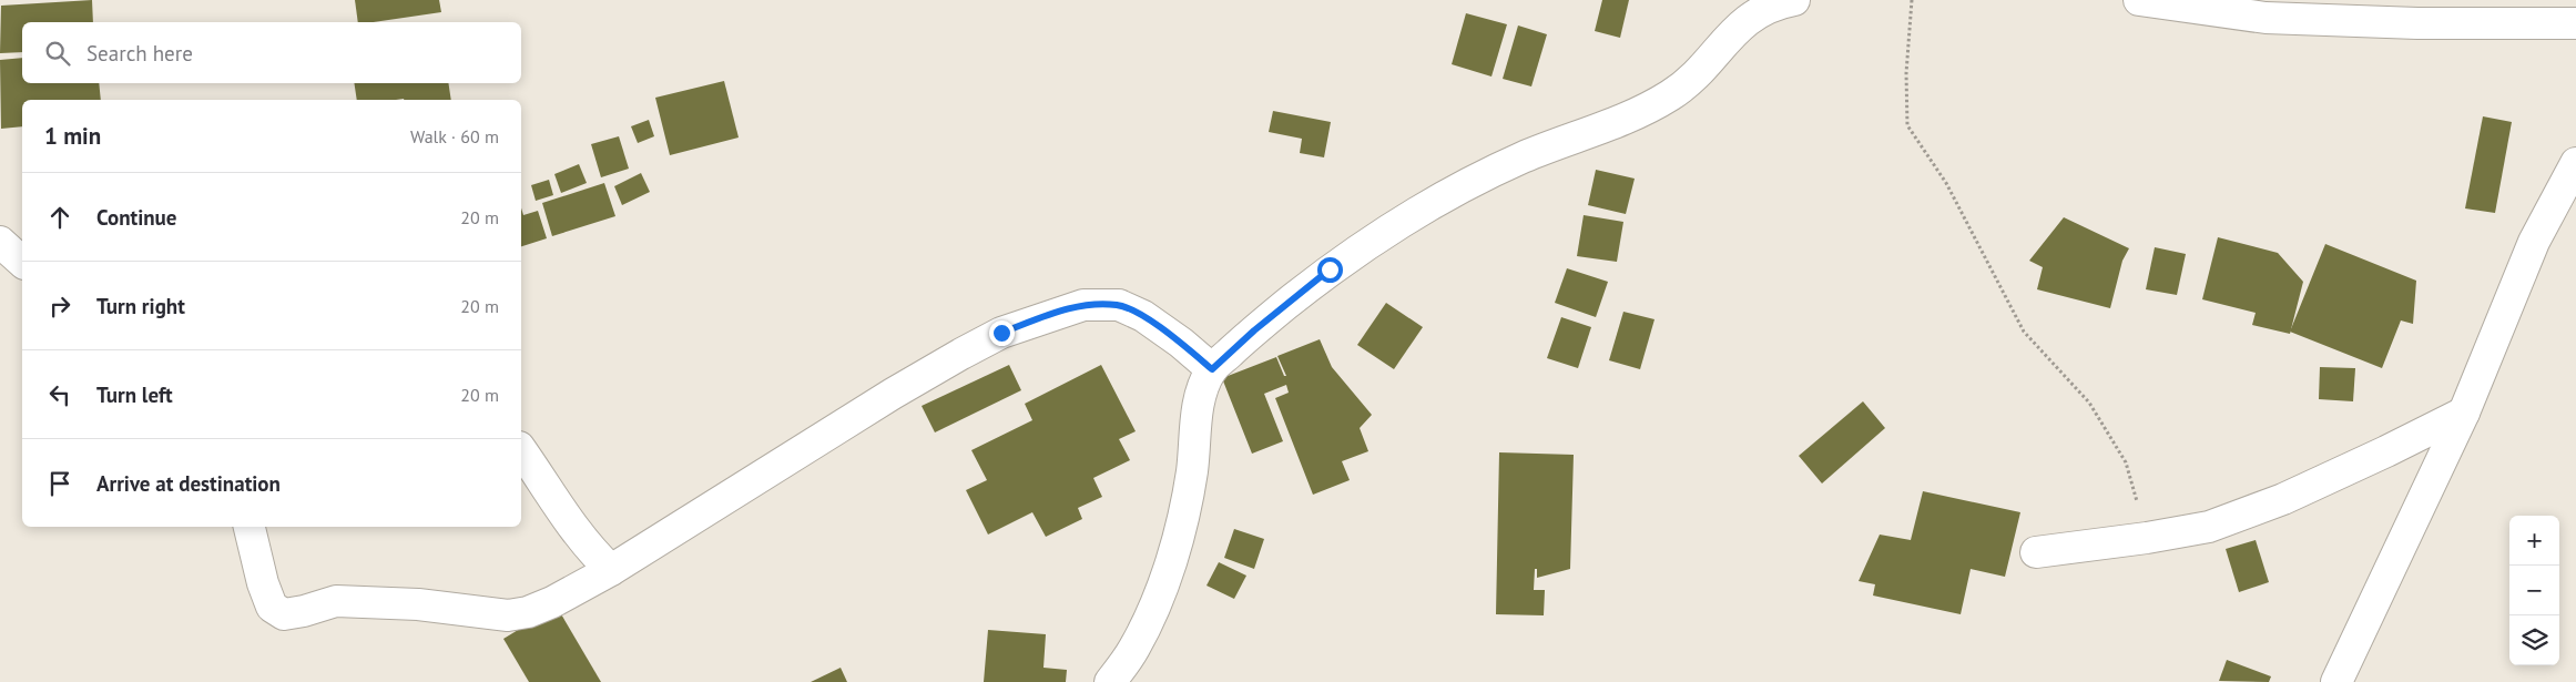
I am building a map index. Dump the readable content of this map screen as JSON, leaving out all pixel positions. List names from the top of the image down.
{
  "page": {
    "search": "Search here",
    "heading": ["1 min", "Walk · 60 m"],
    "list": [
      ["Continue", "20 m"],
      ["Turn right", "20 m"],
      ["Turn left", "20 m"],
      "Arrive at destination"
    ],
    "map_buttons": ["+", "−"]
  }
}
